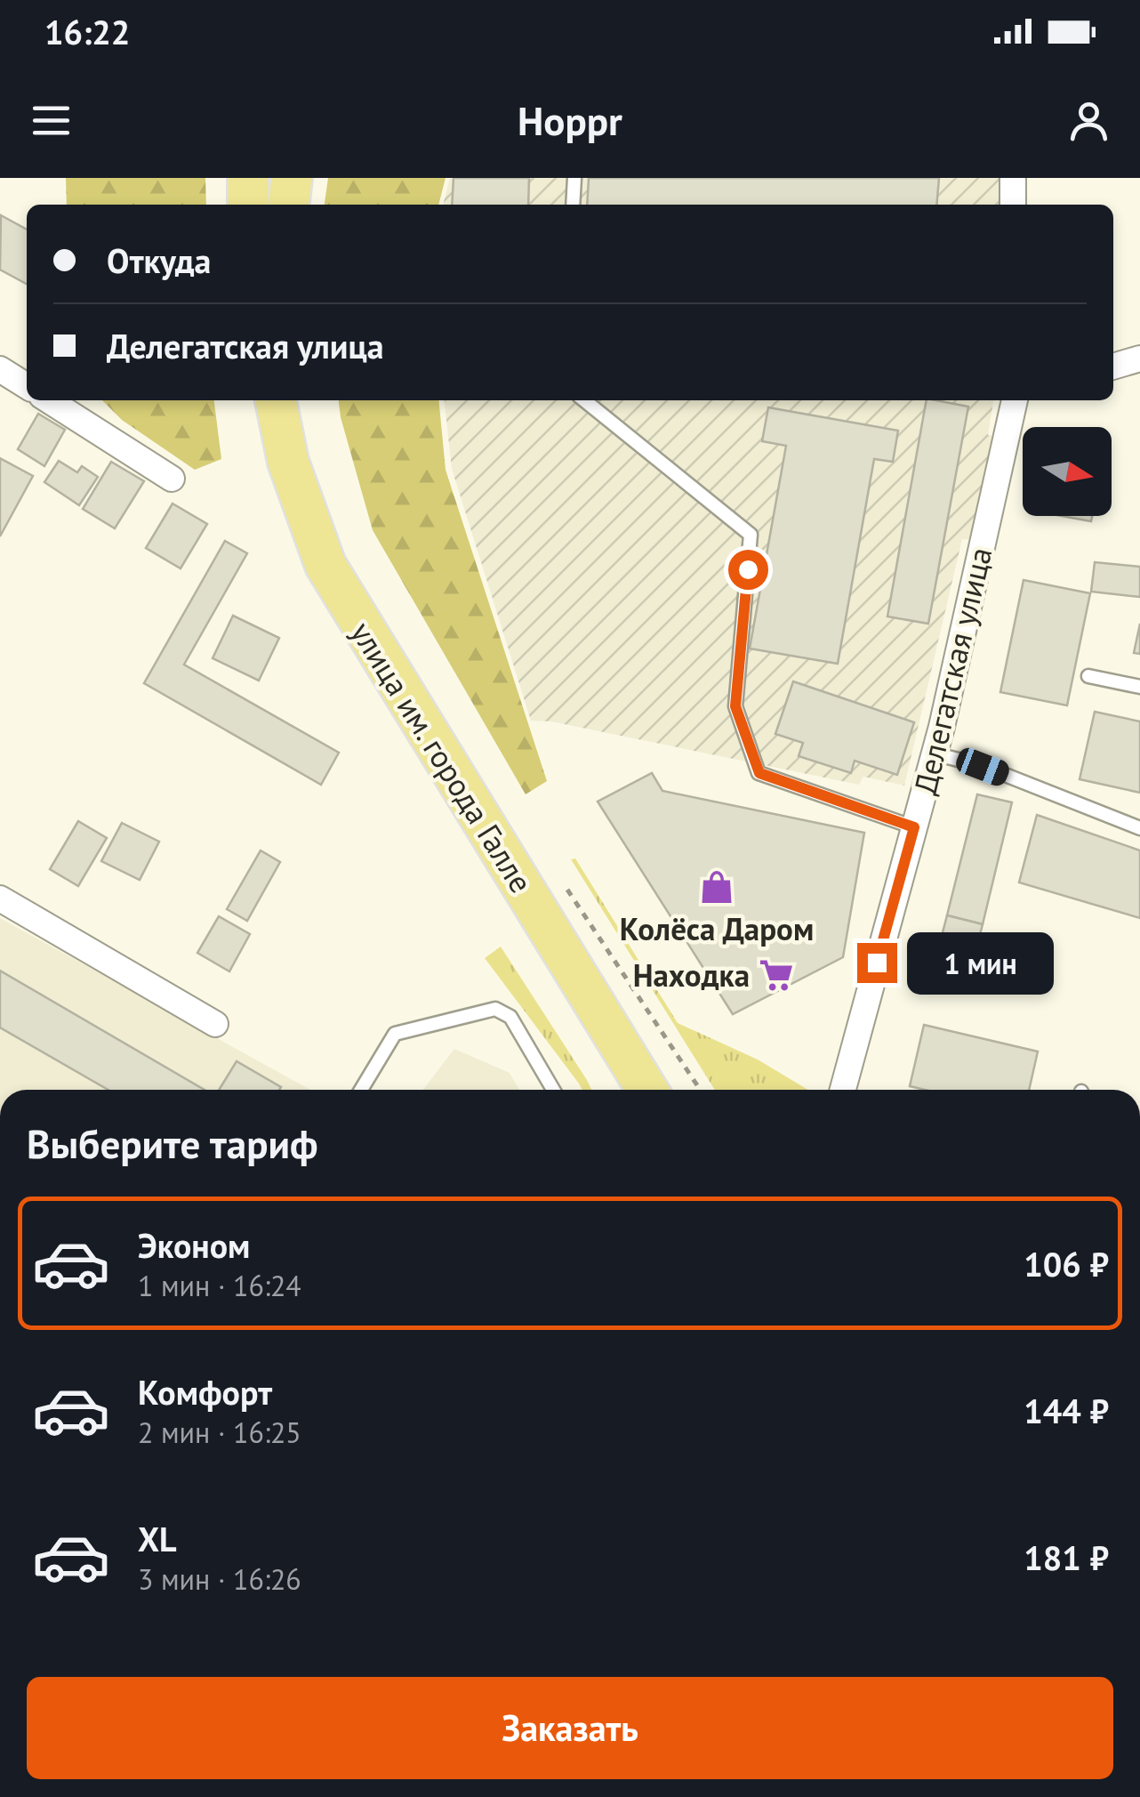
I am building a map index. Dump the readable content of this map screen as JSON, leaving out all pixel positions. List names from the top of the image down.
{
  "streets": {
    "main road": ["улица им. города Галле"],
    "street": ["Делегатская улица"]
  },
  "places": {
    "shop": ["Колёса Даром"],
    "supermarket": ["Находка"]
  },
  "north": "right",
  "page": {
    "status": "16:22",
    "header": "Hoppr",
    "banner": ["Откуда", "Делегатская улица"],
    "bubble": "1 мин",
    "heading": "Выберите тариф",
    "list": [
      {
        "name": "Эконом",
        "note": "1 мин · 16:24",
        "value": "106 ₽"
      },
      {
        "name": "Комфорт",
        "note": "2 мин · 16:25",
        "value": "144 ₽"
      },
      {
        "name": "XL",
        "note": "3 мин · 16:26",
        "value": "181 ₽"
      }
    ],
    "buttons": "Заказать"
  }
}
